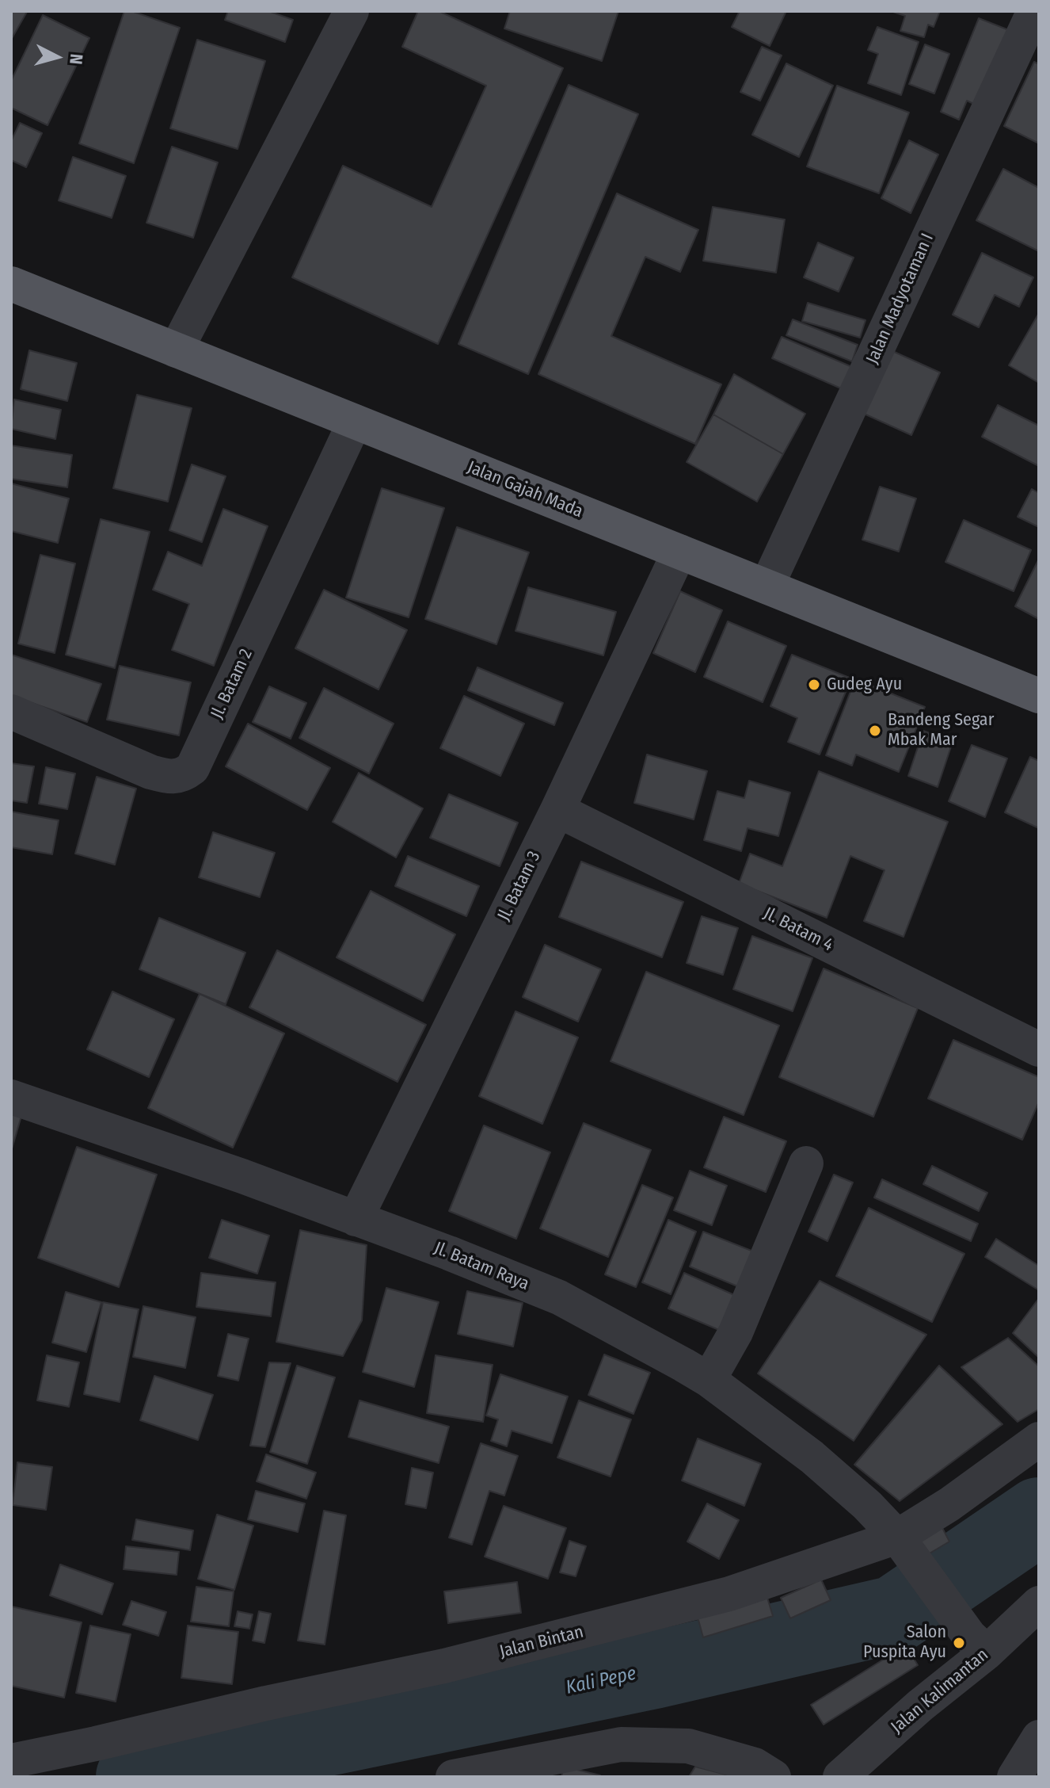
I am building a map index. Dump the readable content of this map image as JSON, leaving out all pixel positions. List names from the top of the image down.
{
  "streets": {
    "main road": ["Jalan Gajah Mada"],
    "street": [
      "Jalan Madyotaman I",
      "Jl. Batam 2",
      "Jl. Batam 3",
      "Jl. Batam 4",
      "Jl. Batam Raya",
      "Jalan Bintan",
      "Jalan Kalimantan"
    ]
  },
  "crossings": [
    ["Jalan Madyotaman I", "Jalan Gajah Mada"],
    ["Jalan Gajah Mada", "Jl. Batam 2"],
    ["Jalan Gajah Mada", "Jl. Batam 3"],
    ["Jl. Batam 3", "Jl. Batam 4"],
    ["Jl. Batam 3", "Jl. Batam Raya"],
    ["Jl. Batam Raya", "Jalan Bintan"],
    ["Jl. Batam Raya", "Jalan Kalimantan"]
  ],
  "water": ["Kali Pepe"],
  "places": ["Gudeg Ayu", "Bandeng Segar Mbak Mar", "Salon Puspita Ayu"],
  "north": "right"
}
